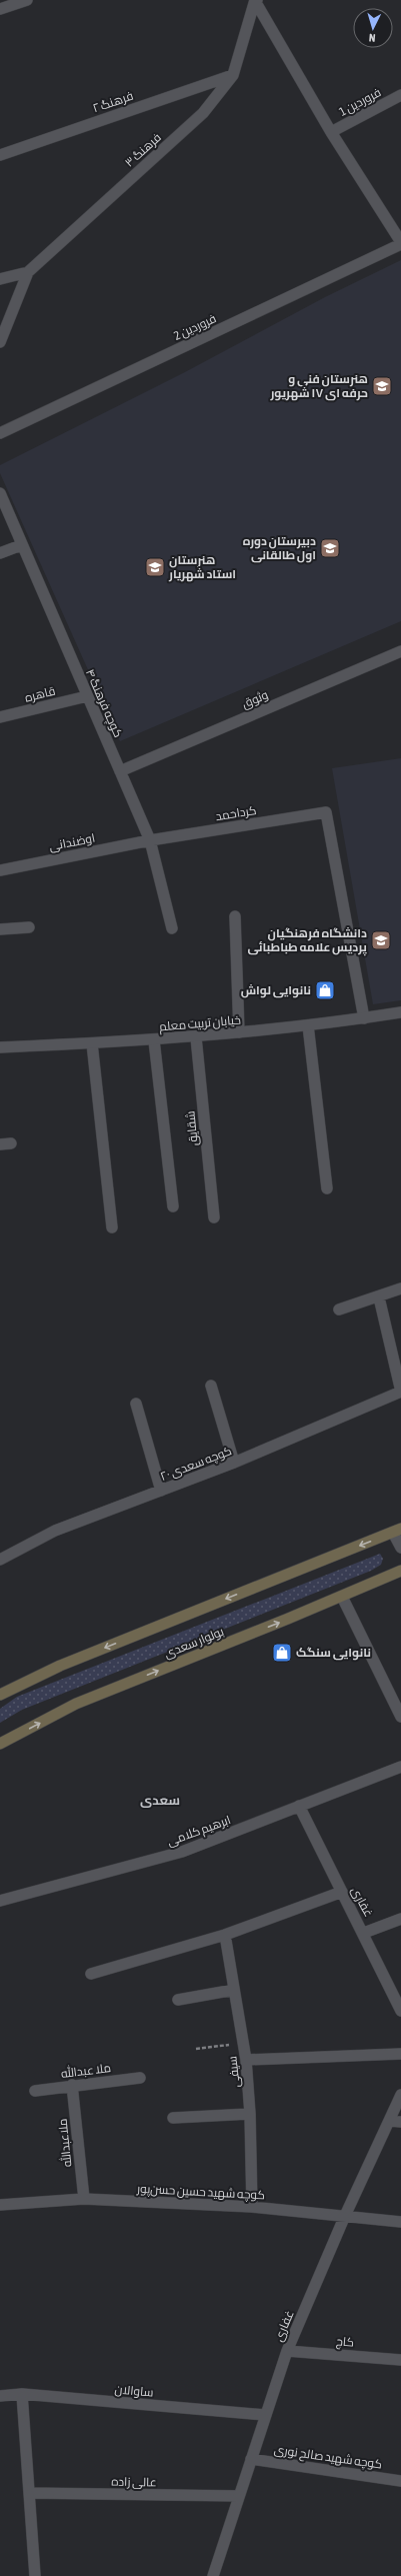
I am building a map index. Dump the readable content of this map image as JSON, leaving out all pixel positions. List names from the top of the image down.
{
  "streets": {
    "main road": ["بولوار سعدی"],
    "street": [
      "فرهنگ ۲",
      "فروردین 1",
      "فرهنگ ۳",
      "فروردین 2",
      "قاهره",
      "وثوق",
      "کوچه فرهنگ ۴",
      "کرداحمد",
      "اوضندانی",
      "خیابان تربیت معلم",
      "شقایق",
      "کوچه سعدی ۲۰",
      "ابرهیم کلامی",
      "غفاری",
      "ملا عبدالله",
      "سیفی",
      "ملاعبدالله",
      "کوچه شهید حسین حسن‌پور",
      "کاج",
      "ساوالان",
      "کوچه شهید صالح نوری",
      "عالی زاده"
    ]
  },
  "crossings": [
    ["فرهنگ ۲", "فرهنگ ۳"],
    ["قاهره", "کوچه فرهنگ ۴"],
    ["وثوق", "کوچه فرهنگ ۴"],
    ["کوچه فرهنگ ۴", "کرداحمد"],
    ["کوچه فرهنگ ۴", "اوضندانی"],
    ["کرداحمد", "اوضندانی"],
    ["کرداحمد", "خیابان تربیت معلم"],
    ["خیابان تربیت معلم", "شقایق"],
    ["ابرهیم کلامی", "غفاری"],
    ["غفاری", "کوچه شهید حسین حسن‌پور"],
    ["غفاری", "کاج"],
    ["غفاری", "ساوالان"],
    ["غفاری", "کوچه شهید صالح نوری"],
    ["غفاری", "عالی زاده"],
    ["ملا عبدالله", "ملاعبدالله"],
    ["سیفی", "کوچه شهید حسین حسن‌پور"],
    ["ملاعبدالله", "کوچه شهید حسین حسن‌پور"]
  ],
  "districts": ["سعدی"],
  "places": {
    "school or university": [
      "هنرستان فنی و حرفه ای ۱۷ شهریور",
      "دبیرستان دوره اول طالقانی",
      "هنرستان استاد شهریار",
      "دانشگاه فرهنگیان پردیس علامه طباطبائی"
    ],
    "shop": ["نانوایی لواش", "نانوایی سنگک"]
  },
  "north": "bottom"
}
